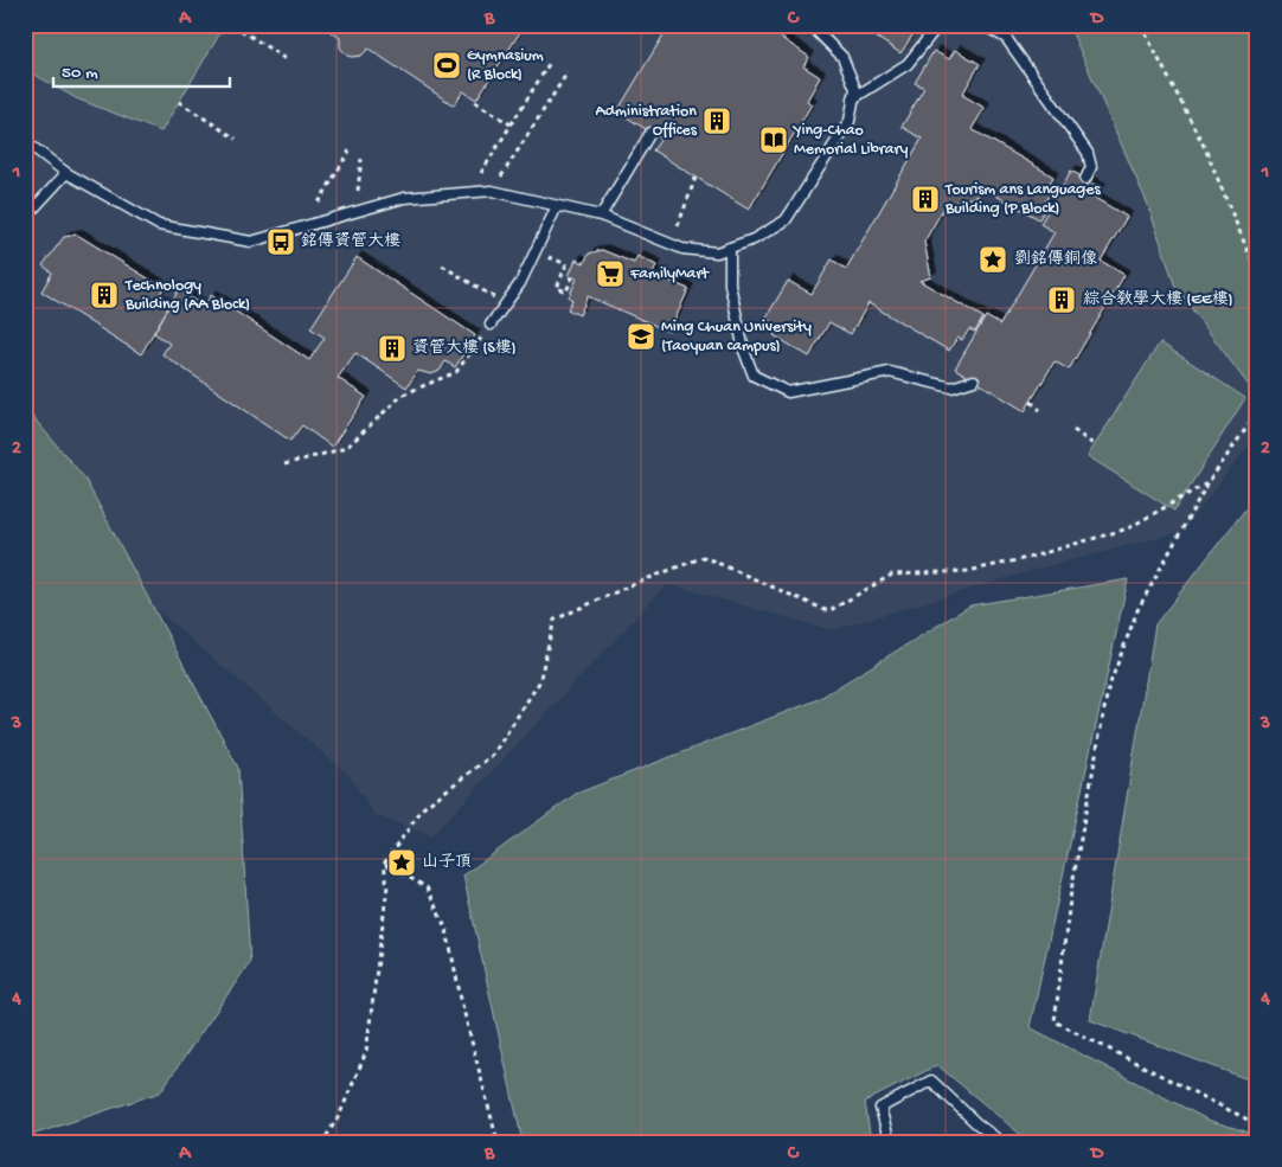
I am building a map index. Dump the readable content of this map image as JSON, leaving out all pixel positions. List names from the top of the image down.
{
  "places": {
    "sports": ["Gymnasium (R Block)"],
    "building": [
      "Administration Offices",
      "Tourism ans Languages Building (P Block)",
      "Technology Building (AA Block)",
      "綜合教學大樓 (EE樓)",
      "資管大樓 (S樓)"
    ],
    "library": ["Ying-Chao Memorial Library"],
    "bus stop": ["銘傳資管大樓"],
    "place": ["劉銘傳銅像", "山子頂"],
    "supermarket": ["FamilyMart"],
    "school or university": ["Ming Chuan University (Taoyuan campus)"]
  },
  "scale_bar": "50 m",
  "grid": {
    "columns": [
      "A",
      "B",
      "C",
      "D"
    ],
    "rows": [
      "1",
      "2",
      "3",
      "4"
    ]
  }
}
